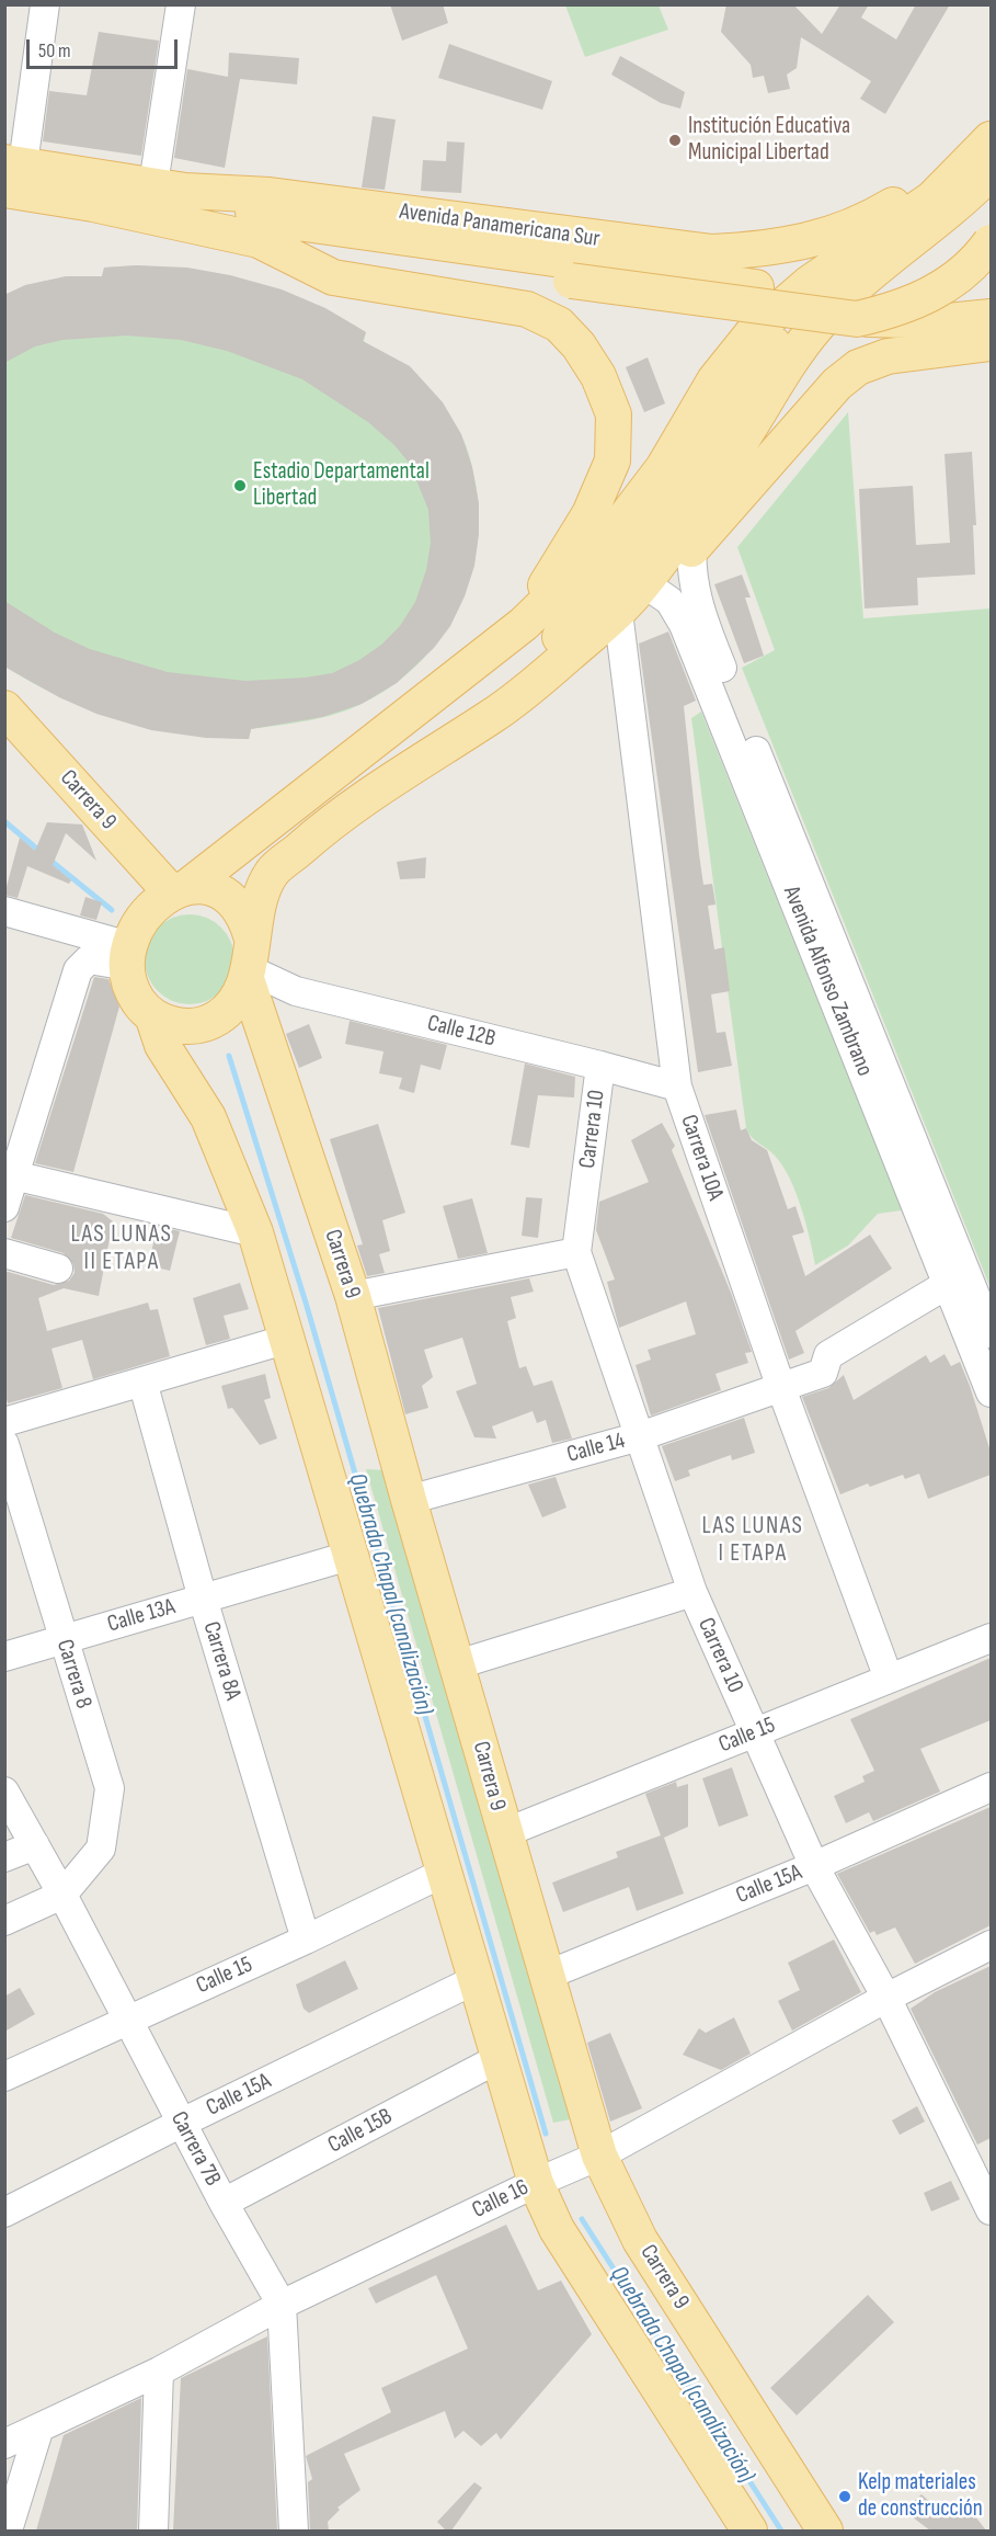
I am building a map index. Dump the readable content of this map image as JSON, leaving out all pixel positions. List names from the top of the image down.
{
  "streets": {
    "main road": ["Avenida Panamericana Sur", "Carrera 9"],
    "street": [
      "Avenida Alfonso Zambrano",
      "Calle 12B",
      "Carrera 10",
      "Carrera 10A",
      "Calle 14",
      "Calle 13A",
      "Carrera 8A",
      "Carrera 8",
      "Calle 15",
      "Calle 15A",
      "Calle 15B",
      "Carrera 7B",
      "Calle 16"
    ]
  },
  "crossings": [
    ["Carrera 9", "Calle 12B"],
    ["Carrera 9", "Calle 14"],
    ["Carrera 9", "Calle 15"],
    ["Carrera 9", "Calle 15A"],
    ["Carrera 9", "Calle 16"],
    ["Avenida Alfonso Zambrano", "Calle 14"],
    ["Calle 12B", "Carrera 10"],
    ["Calle 12B", "Carrera 10A"],
    ["Carrera 10", "Calle 14"],
    ["Carrera 10", "Calle 15"],
    ["Carrera 10", "Calle 15A"],
    ["Carrera 10", "Calle 16"],
    ["Carrera 10A", "Calle 14"],
    ["Carrera 10A", "Calle 15"],
    ["Calle 13A", "Carrera 8A"],
    ["Calle 13A", "Carrera 8"],
    ["Carrera 8A", "Calle 15"],
    ["Carrera 8", "Carrera 7B"],
    ["Calle 15", "Carrera 7B"],
    ["Calle 15A", "Carrera 7B"],
    ["Calle 15B", "Carrera 7B"],
    ["Carrera 7B", "Calle 16"]
  ],
  "districts": ["LAS LUNAS II ETAPA", "LAS LUNAS I ETAPA"],
  "water": ["Quebrada Chapal (canalización)"],
  "places": ["Institución Educativa Municipal Libertad", "Estadio Departamental Libertad", "Kelp materiales de construcción"],
  "scale_bar": "50 m"
}
